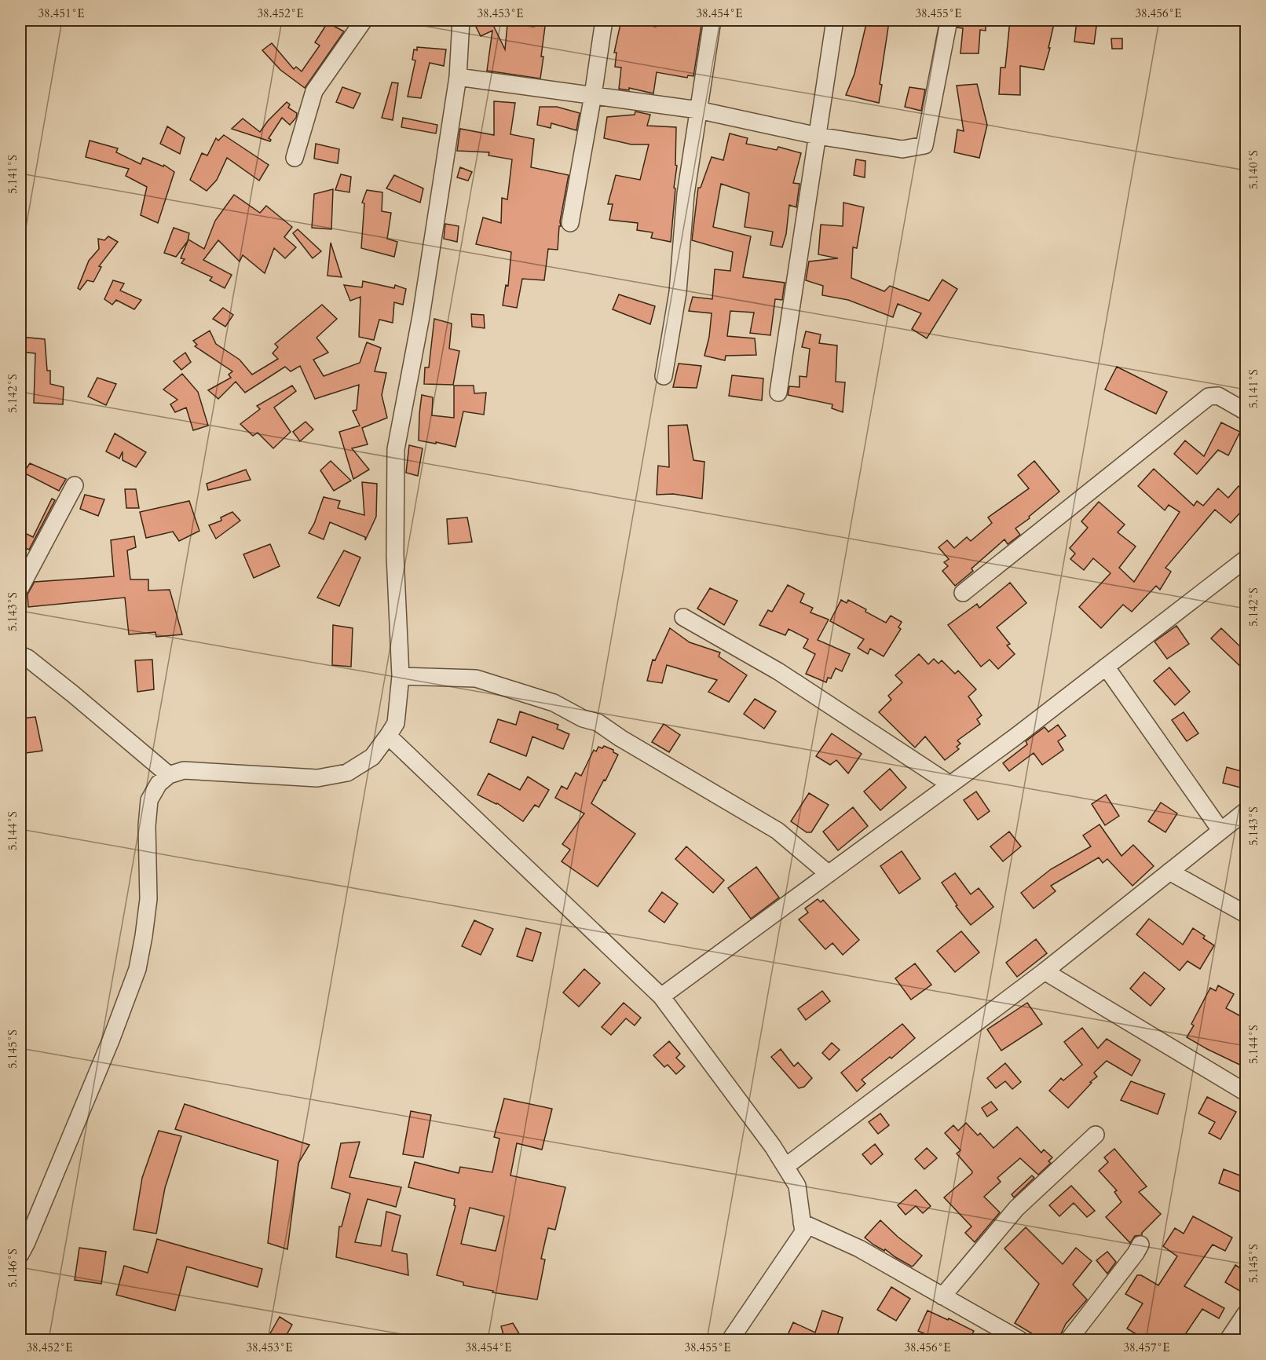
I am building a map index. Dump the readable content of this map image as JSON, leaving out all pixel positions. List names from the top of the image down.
{
  "coordinates": [
    "38.451°E",
    "38.452°E",
    "38.453°E",
    "38.454°E",
    "38.455°E",
    "38.456°E",
    "5.140°S",
    "5.141°S",
    "5.142°S",
    "5.143°S",
    "5.144°S",
    "5.145°S",
    "5.146°S",
    "38.457°E"
  ]
}
